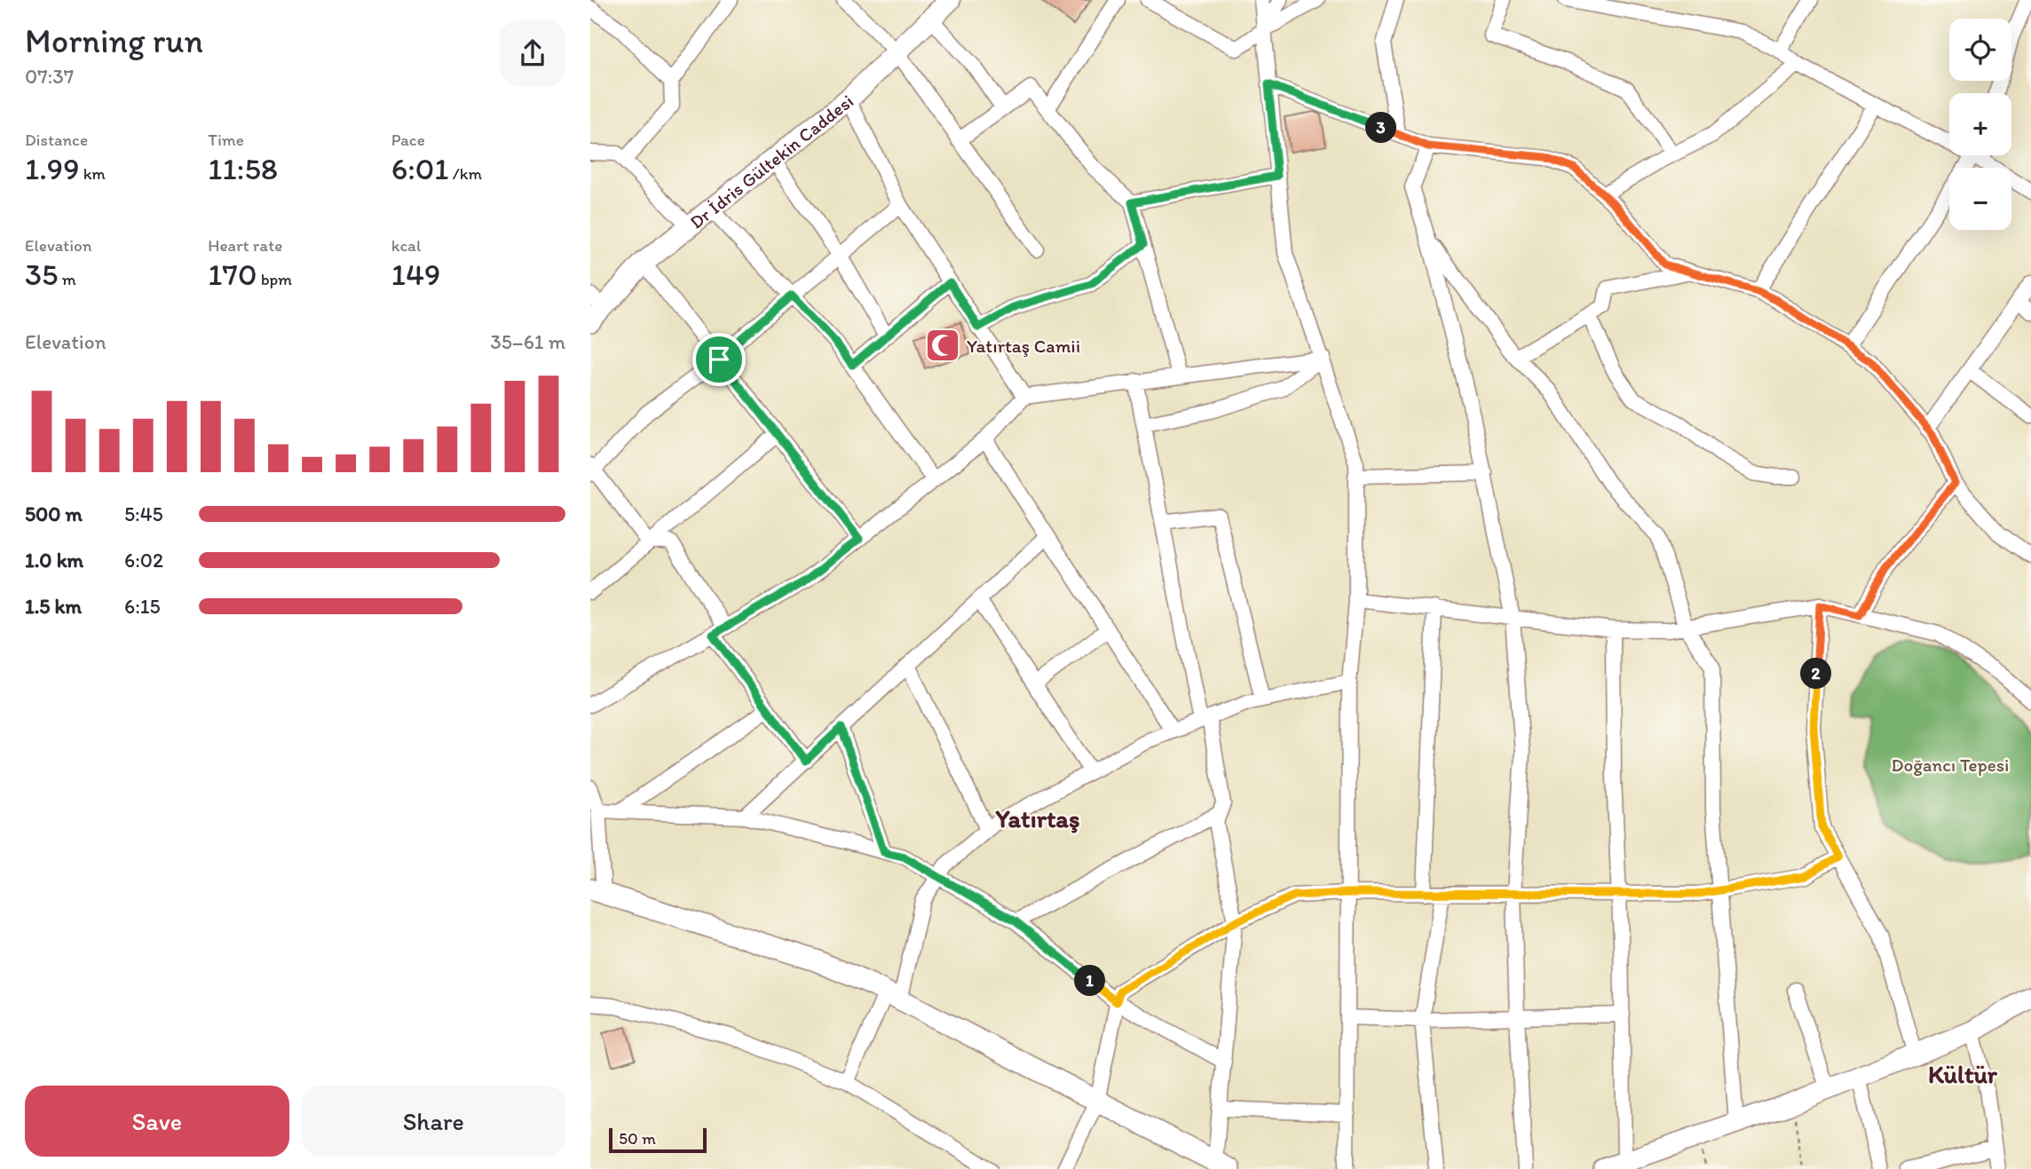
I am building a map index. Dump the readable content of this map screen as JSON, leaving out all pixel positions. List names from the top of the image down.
{
  "streets": {
    "street": ["Dr İdris Gültekin Caddesi"]
  },
  "districts": ["Yatırtaş", "Kültür"],
  "parks": ["Doğancı Tepesi"],
  "places": {
    "mosque": ["Yatırtaş Camii"]
  },
  "scale_bar": "50 m",
  "page": {
    "heading": ["Morning run", "07:37"],
    "map_buttons": ["+", "−"],
    "stats": [
      ["Distance", "1.99 km"],
      ["Time", "11:58"],
      ["Pace", "6:01 /km"],
      ["Elevation", "35 m"],
      ["Heart rate", "170 bpm"],
      ["kcal", "149"]
    ],
    "pins": ["3", "2", "1"],
    "chart": ["Elevation", "35–61 m"],
    "list": [
      {
        "name": "500 m",
        "note": "5:45"
      },
      {
        "name": "1.0 km",
        "note": "6:02"
      },
      {
        "name": "1.5 km",
        "note": "6:15"
      }
    ],
    "buttons": ["Save", "Share"],
    "scale": "50 m"
  }
}
